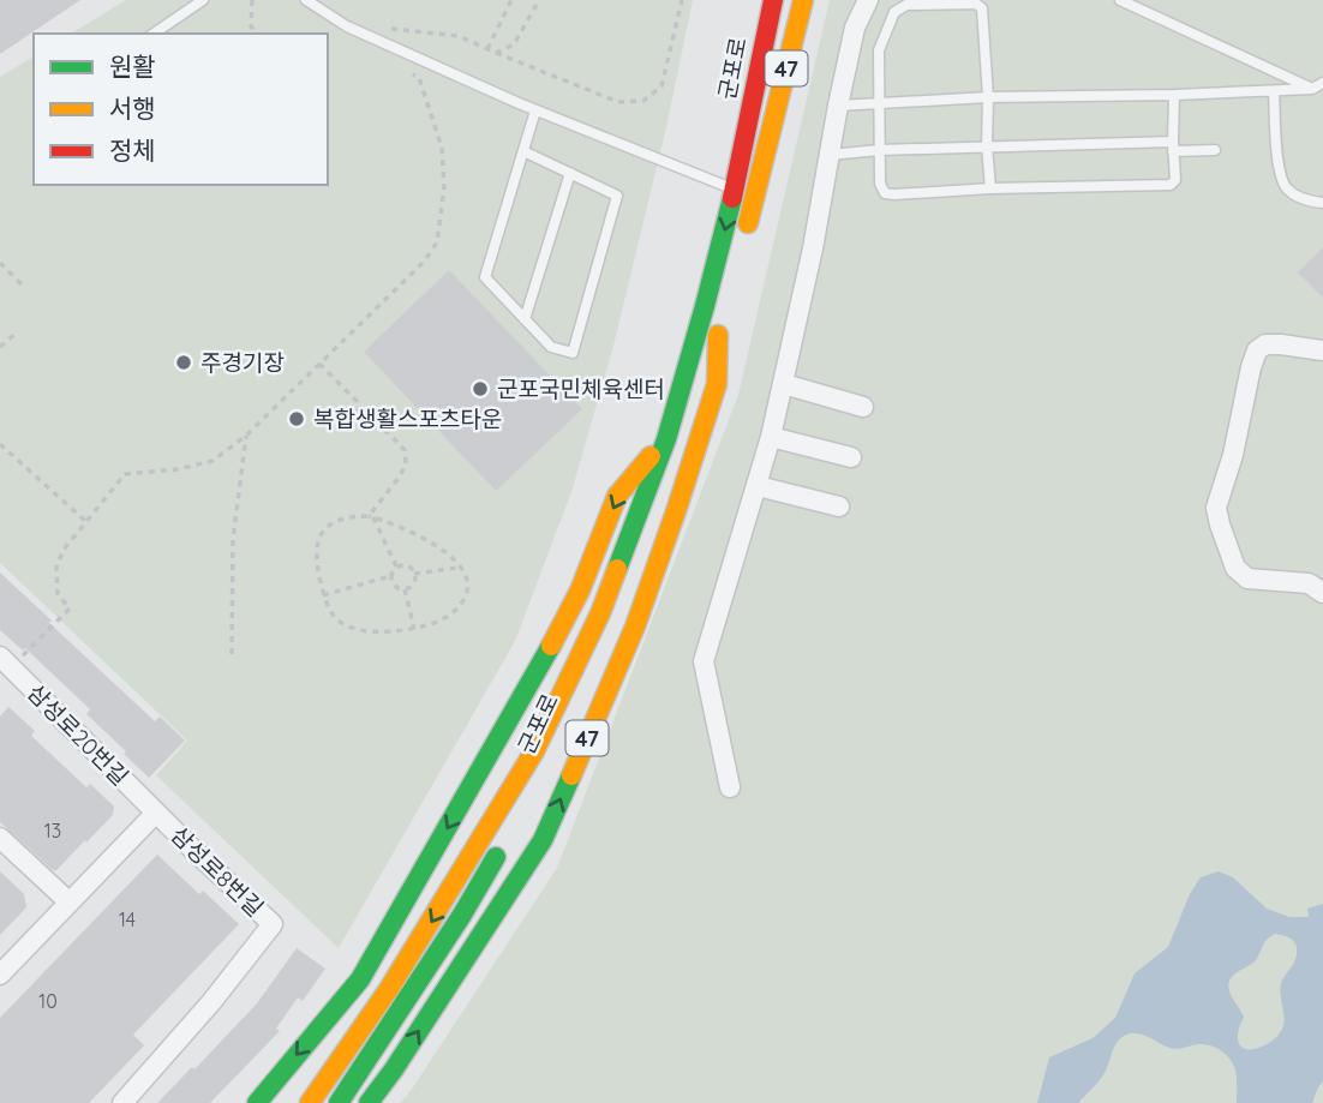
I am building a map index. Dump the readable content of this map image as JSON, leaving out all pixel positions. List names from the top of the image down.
{
  "streets": {
    "main road": ["군포로", "47"],
    "street": ["삼성로20번길", "삼성로8번길"]
  },
  "crossings": [
    ["삼성로20번길", "삼성로8번길"]
  ],
  "places": ["주경기장", "군포국민체육센터", "복합생활스포츠타운"],
  "house_numbers": ["13", "14", "10"],
  "legend": ["원활", "서행", "정체"]
}
